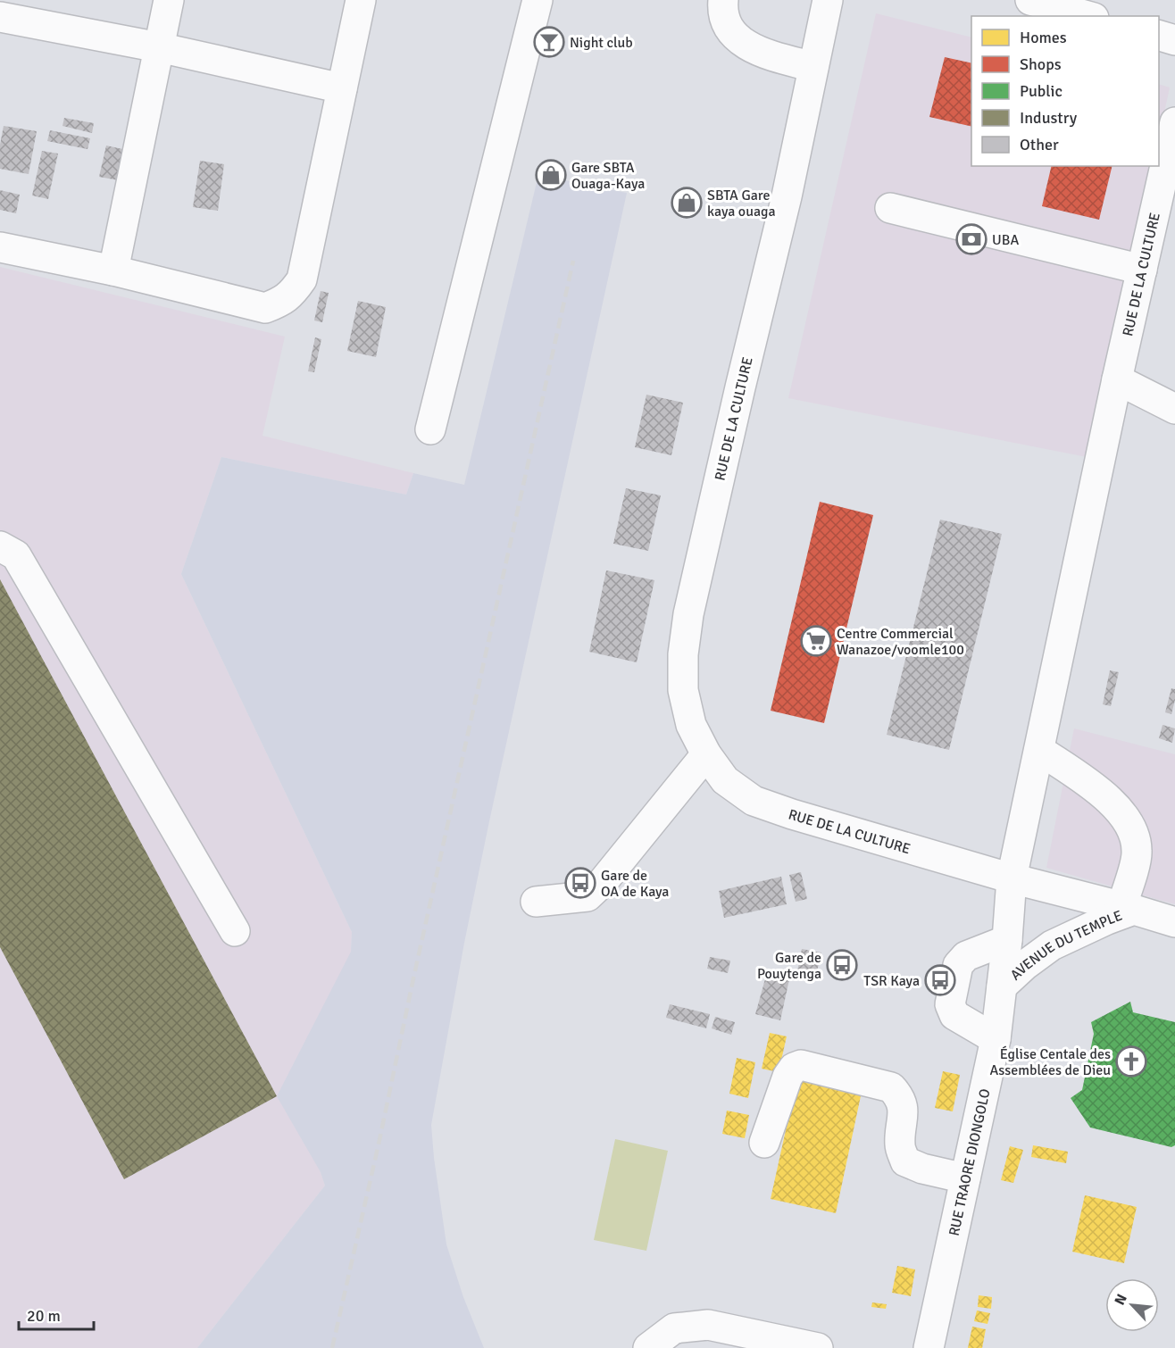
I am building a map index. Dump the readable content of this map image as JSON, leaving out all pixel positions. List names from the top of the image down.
{
  "streets": {
    "street": ["RUE DE LA CULTURE", "AVENUE DU TEMPLE", "RUE TRAORE DIONGOLO"]
  },
  "crossings": [
    ["RUE DE LA CULTURE", "AVENUE DU TEMPLE"],
    ["RUE DE LA CULTURE", "RUE TRAORE DIONGOLO"],
    ["AVENUE DU TEMPLE", "RUE TRAORE DIONGOLO"]
  ],
  "places": {
    "bar": ["Night club"],
    "shop": ["Gare SBTA Ouaga-Kaya", "SBTA Gare kaya ouaga"],
    "bank": ["UBA"],
    "supermarket": ["Centre Commercial Wanazoe/voomle100"],
    "bus stop": ["Gare de OA de Kaya", "Gare de Pouytenga", "TSR Kaya"],
    "church": ["Église Centale des Assemblées de Dieu"]
  },
  "legend": [
    "Homes",
    "Shops",
    "Public",
    "Industry",
    "Other"
  ],
  "scale_bar": "20 m",
  "north": "top left"
}
